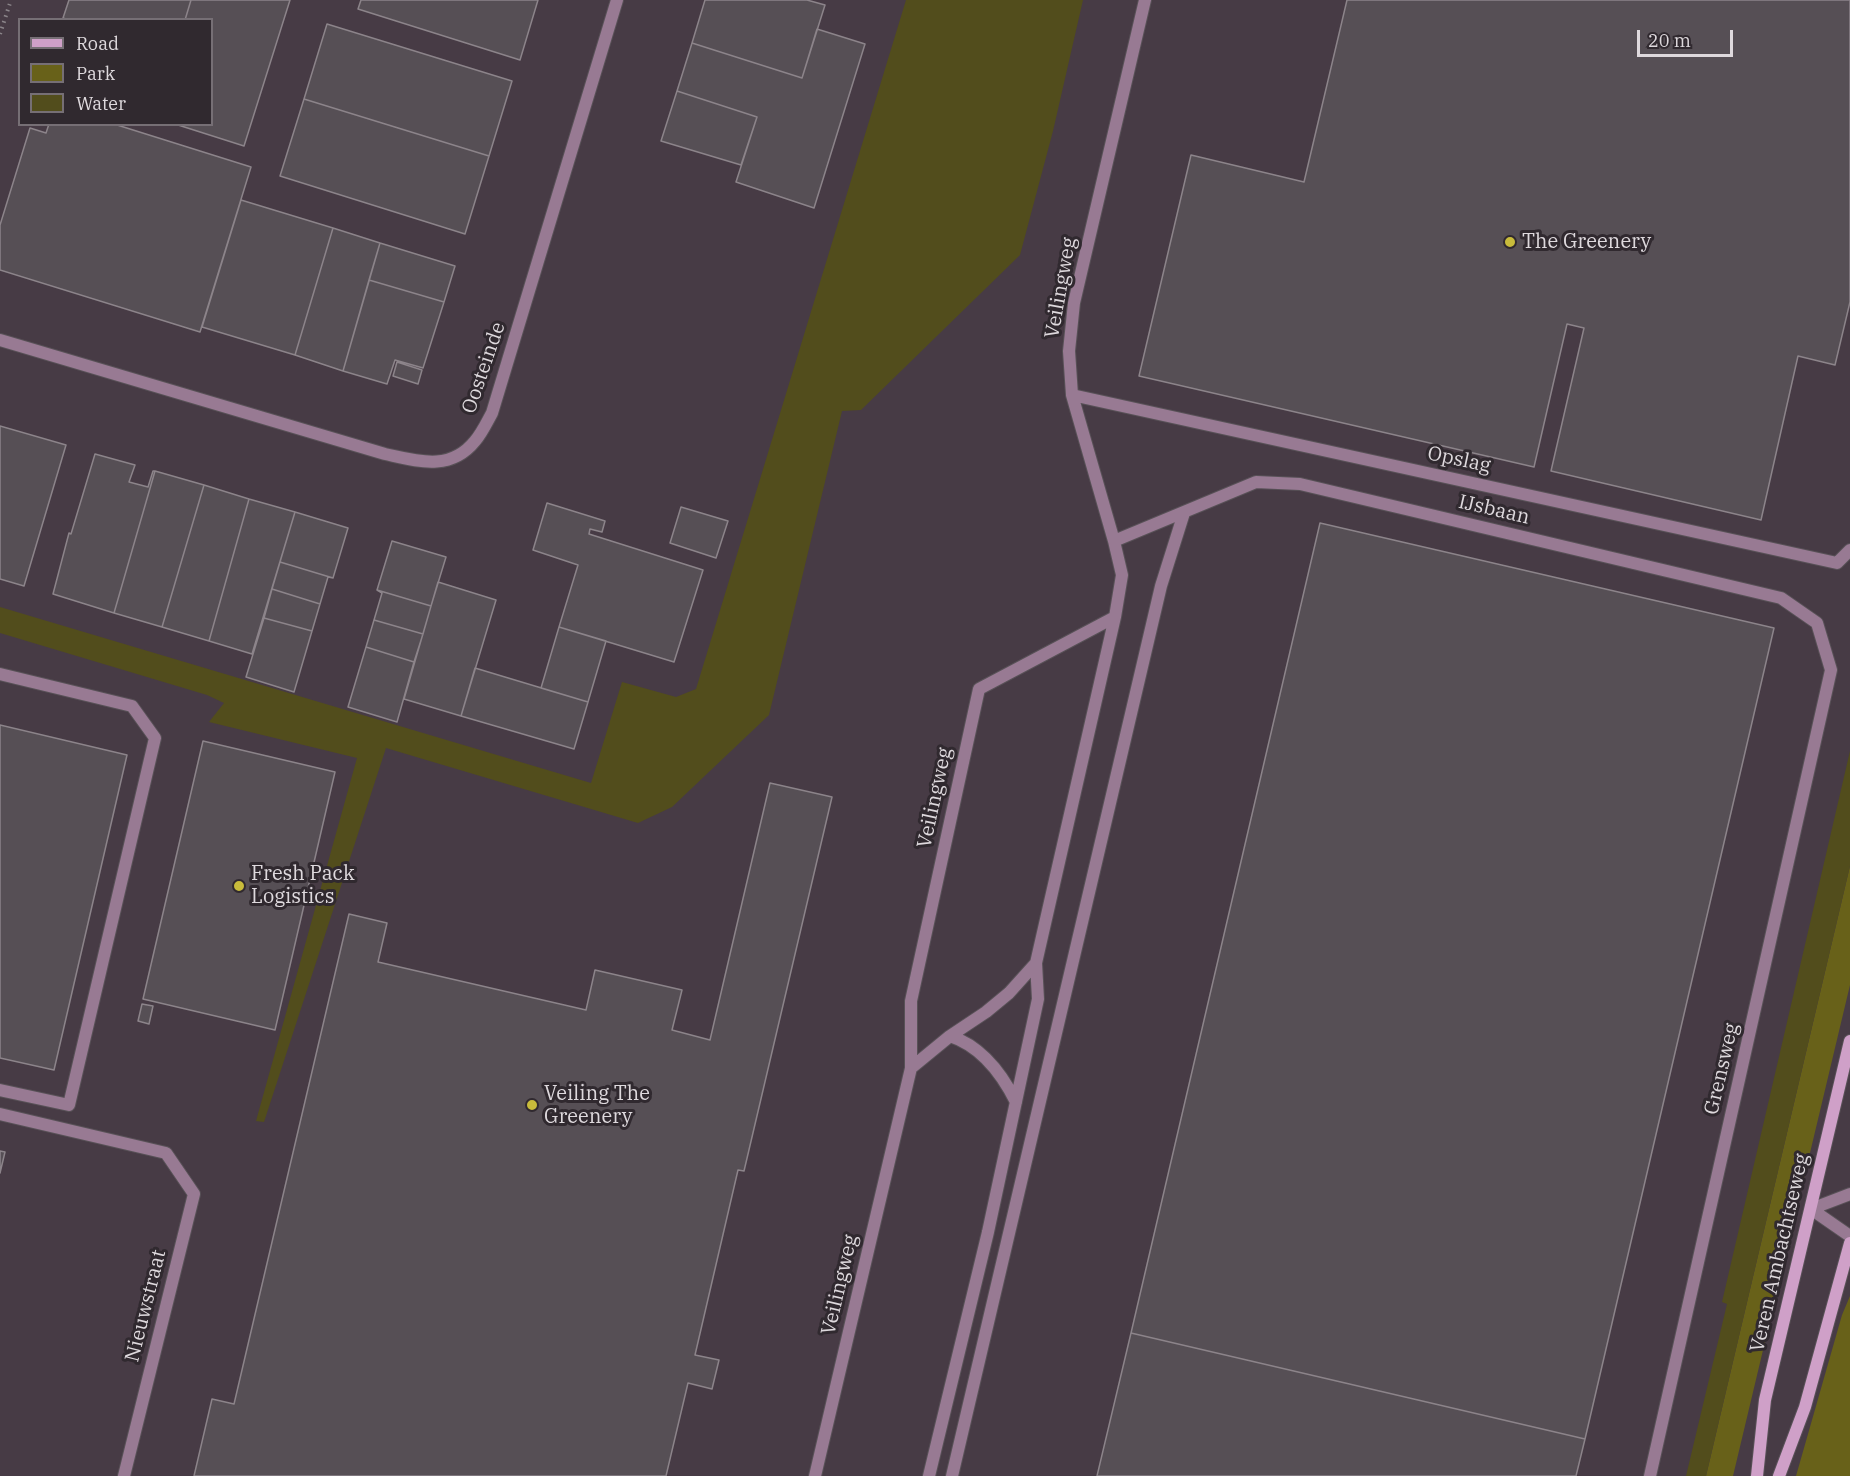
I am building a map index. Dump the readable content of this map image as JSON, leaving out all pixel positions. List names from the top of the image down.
{
  "streets": {
    "main road": ["Veren Ambachtseweg"],
    "street": [
      "Veilingweg",
      "Oosteinde",
      "Opslag",
      "IJsbaan",
      "Grensweg",
      "Nieuwstraat"
    ]
  },
  "crossings": [
    ["Veilingweg", "Opslag"],
    ["Veilingweg", "IJsbaan"],
    ["IJsbaan", "Grensweg"]
  ],
  "places": ["The Greenery", "Fresh Pack Logistics", "Veiling The Greenery"],
  "legend": ["Road", "Park", "Water"],
  "scale_bar": "20 m"
}
